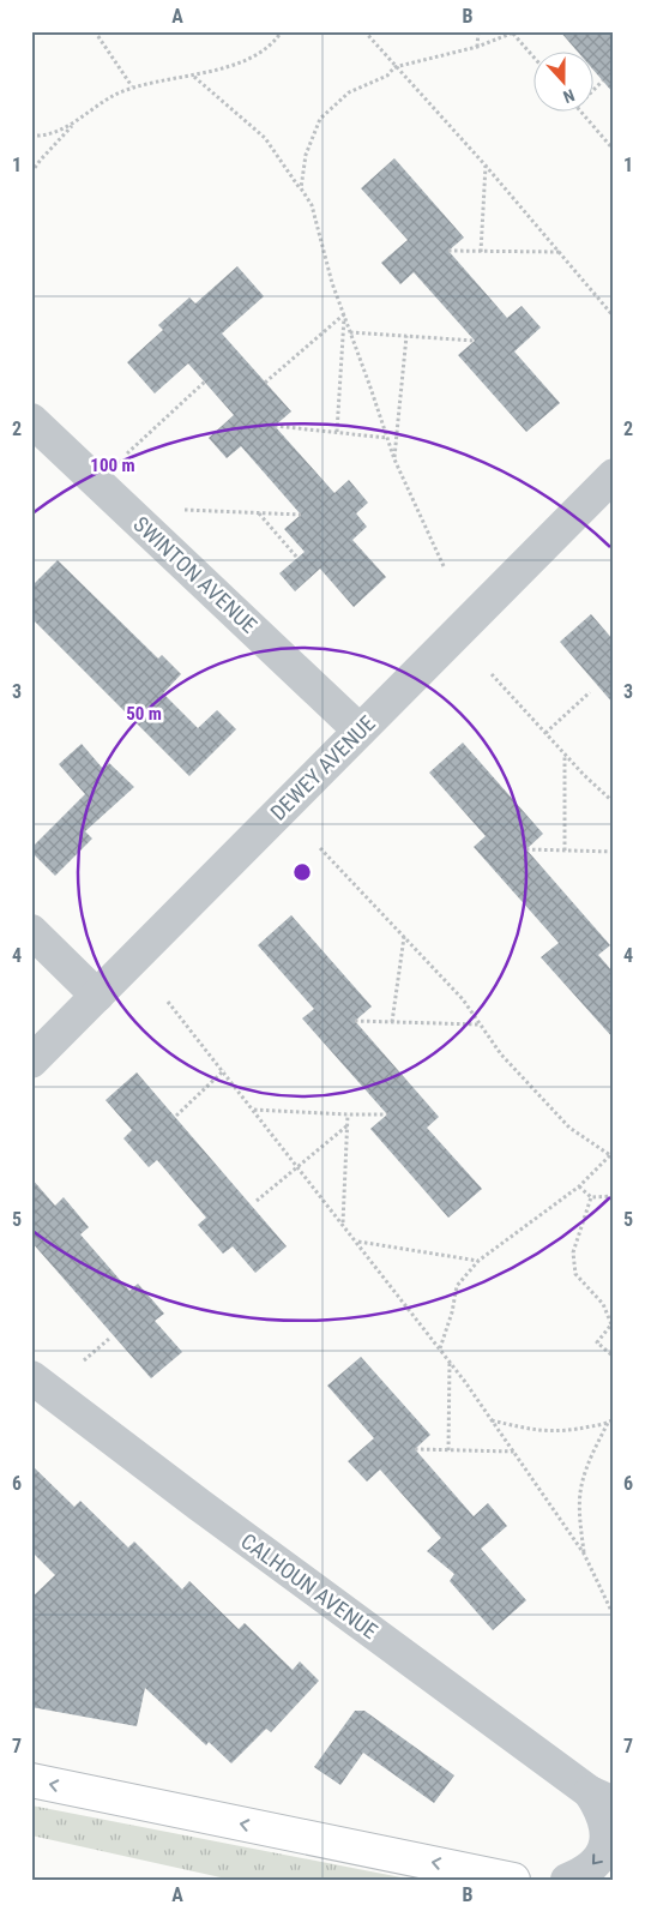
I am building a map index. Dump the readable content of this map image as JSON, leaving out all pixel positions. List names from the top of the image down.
{
  "streets": {
    "street": ["SWINTON AVENUE", "DEWEY AVENUE", "CALHOUN AVENUE"]
  },
  "crossings": [
    ["SWINTON AVENUE", "DEWEY AVENUE"]
  ],
  "north": "bottom",
  "grid": {
    "columns": ["A", "B"],
    "rows": [
      "1",
      "2",
      "3",
      "4",
      "5",
      "6",
      "7"
    ]
  },
  "rings": ["100 m", "50 m"]
}
